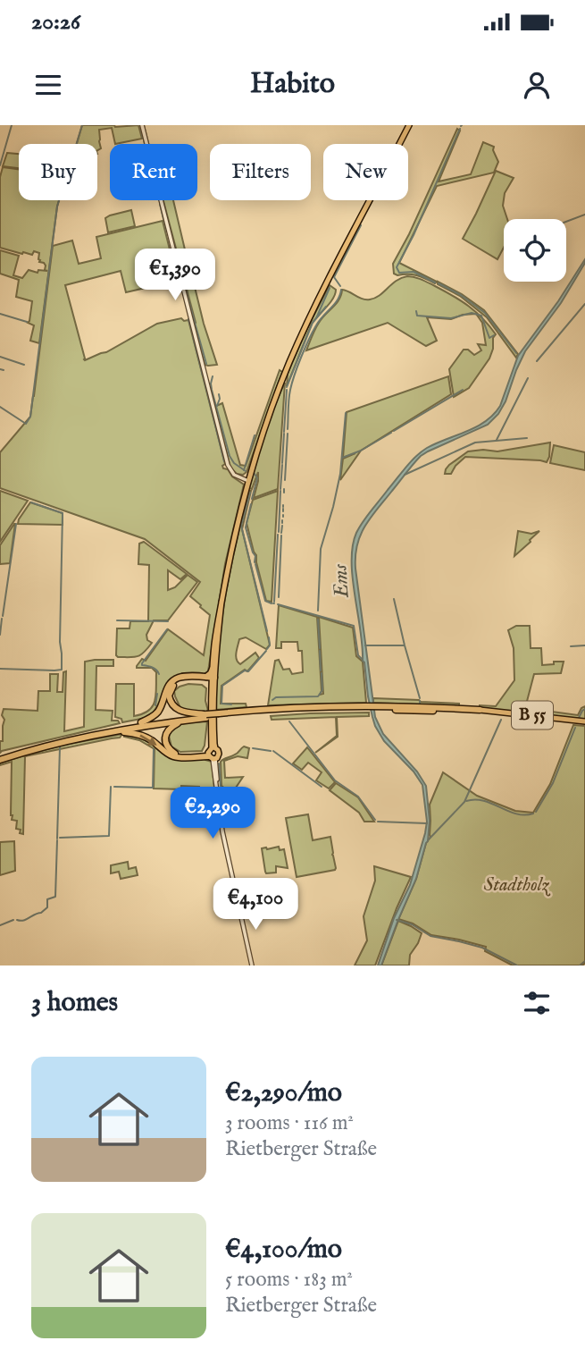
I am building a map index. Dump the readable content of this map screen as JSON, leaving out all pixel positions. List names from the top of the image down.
{
  "streets": {
    "highway": ["B 55"]
  },
  "water": ["Ems"],
  "parks": ["Stadtholz"],
  "page": {
    "status": "20:26",
    "header": "Habito",
    "chip": [
      "Buy",
      "Rent",
      "Filters",
      "New"
    ],
    "price": ["€1,390", "€2,290", "€4,100"],
    "heading": "3 homes",
    "list": [
      {
        "name": "€2,290/mo",
        "note": "3 rooms · 116 m² · Rietberger Straße"
      },
      {
        "name": "€4,100/mo",
        "note": "5 rooms · 183 m² · Rietberger Straße"
      }
    ]
  }
}
